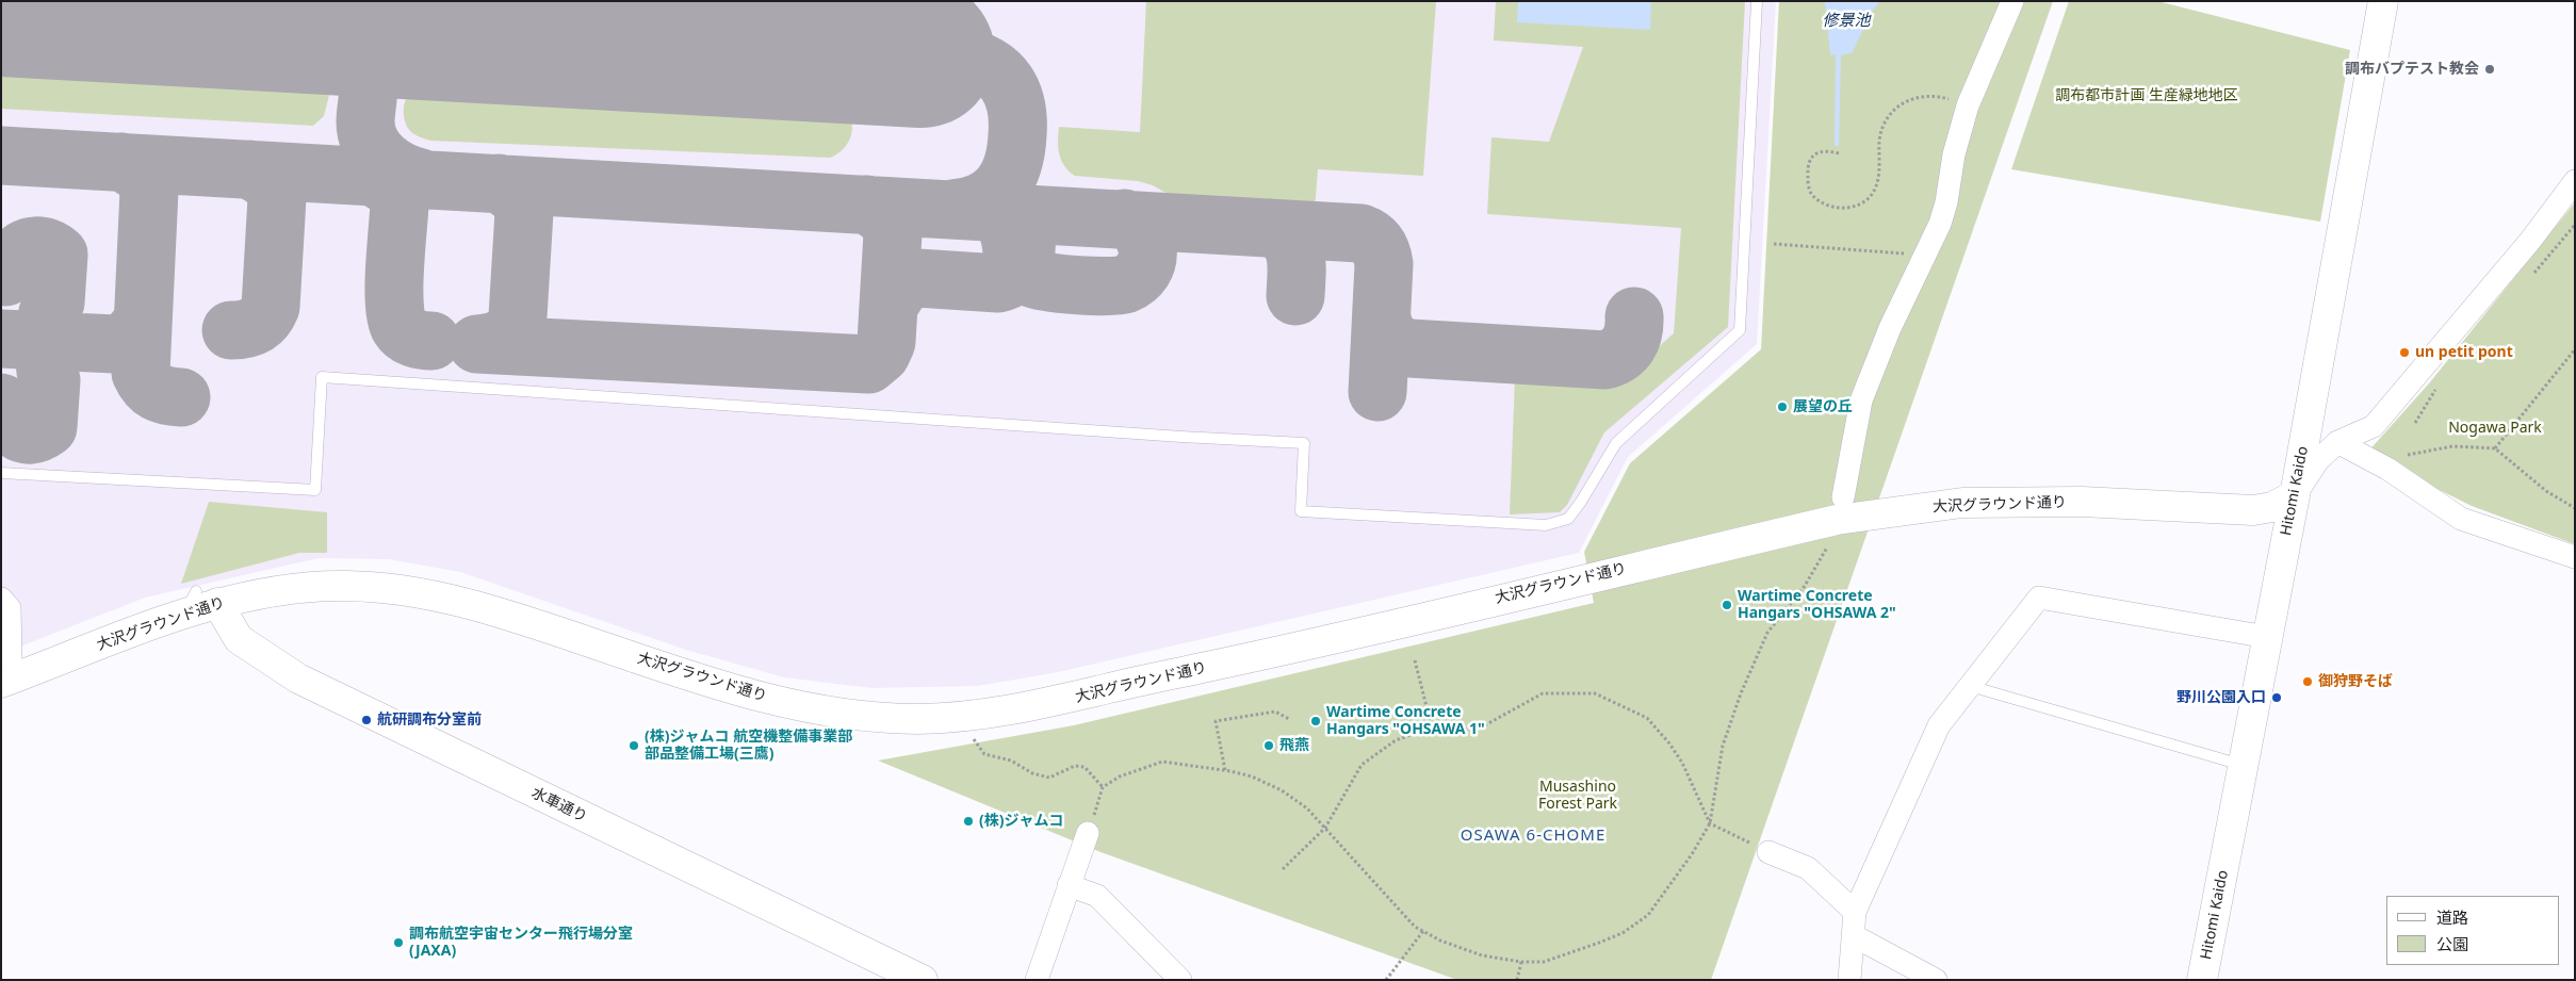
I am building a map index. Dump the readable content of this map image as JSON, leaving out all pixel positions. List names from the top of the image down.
{
  "streets": {
    "street": ["Hitomi Kaido", "大沢グラウンド通り", "水車通り"]
  },
  "crossings": [
    ["Hitomi Kaido", "大沢グラウンド通り"],
    ["大沢グラウンド通り", "水車通り"]
  ],
  "districts": ["OSAWA 6-CHOME"],
  "water": ["修景池"],
  "parks": ["調布都市計画 生産緑地地区", "Nogawa Park", "Musashino Forest Park"],
  "places": [
    "調布バプテスト教会",
    "un petit pont",
    "展望の丘",
    "Wartime Concrete Hangars \"OHSAWA 2\"",
    "御狩野そば",
    "野川公園入口",
    "航研調布分室前",
    "Wartime Concrete Hangars \"OHSAWA 1\"",
    "(株)ジャムコ 航空機整備事業部 部品整備工場(三鷹)",
    "飛燕",
    "(株)ジャムコ",
    "調布航空宇宙センター飛行場分室 (JAXA)"
  ],
  "legend": ["道路", "公園"]
}
